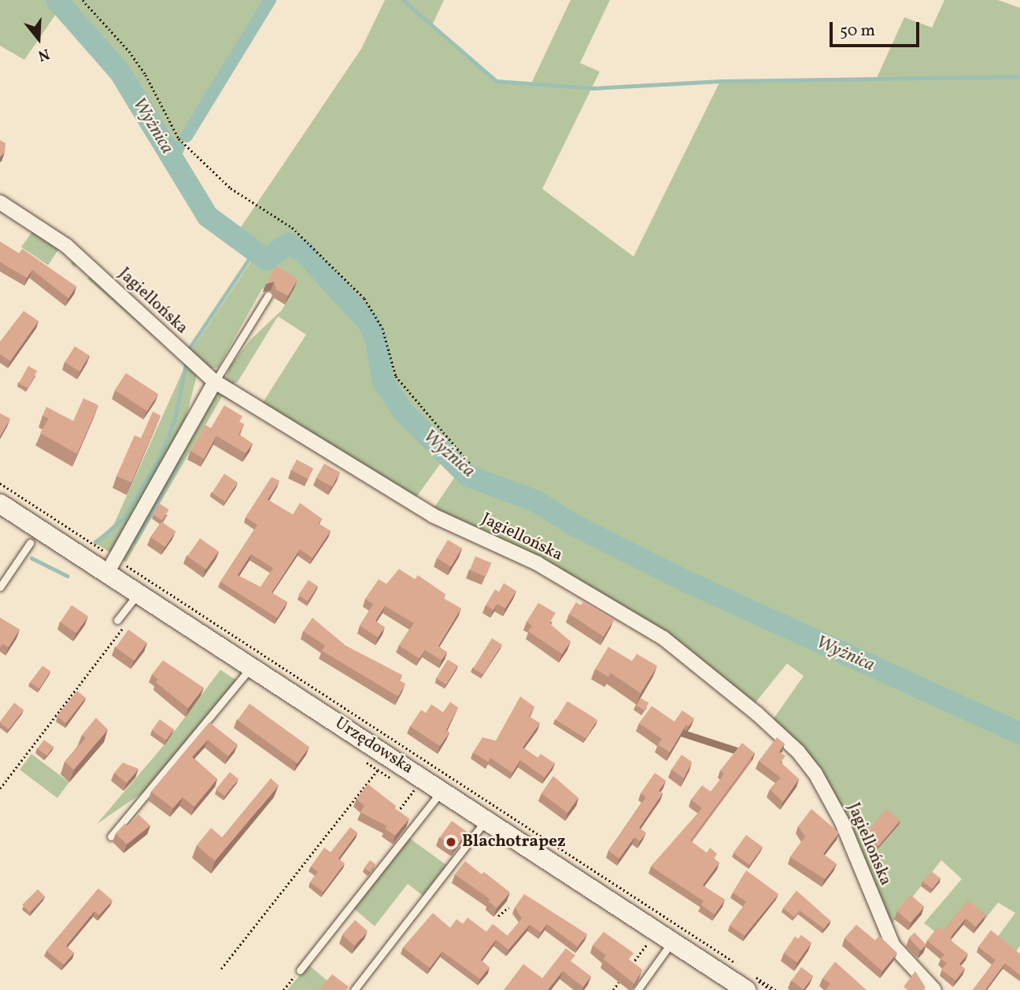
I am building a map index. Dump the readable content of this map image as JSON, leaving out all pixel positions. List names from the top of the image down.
{
  "streets": {
    "street": ["Jagiellońska", "Urzędowska"]
  },
  "water": ["Wyżnica"],
  "places": ["Blachotrapez"],
  "scale_bar": "50 m",
  "north": "bottom"
}
